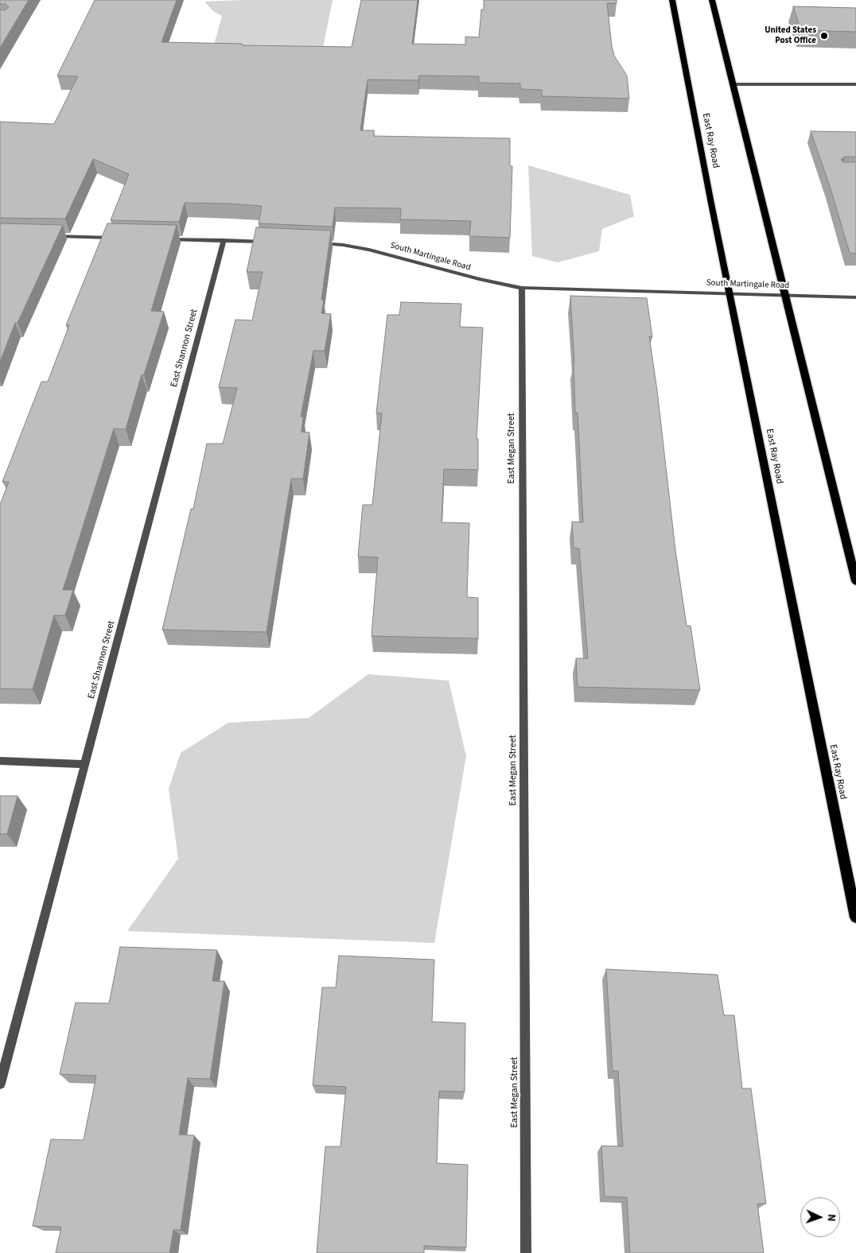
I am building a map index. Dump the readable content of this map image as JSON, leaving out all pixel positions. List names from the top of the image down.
{
  "streets": {
    "main road": ["East Ray Road"],
    "street": ["South Martingale Road", "East Shannon Street", "East Megan Street"]
  },
  "crossings": [
    ["East Ray Road", "South Martingale Road"],
    ["South Martingale Road", "East Megan Street"]
  ],
  "places": ["United States Post Office"],
  "north": "right"
}
